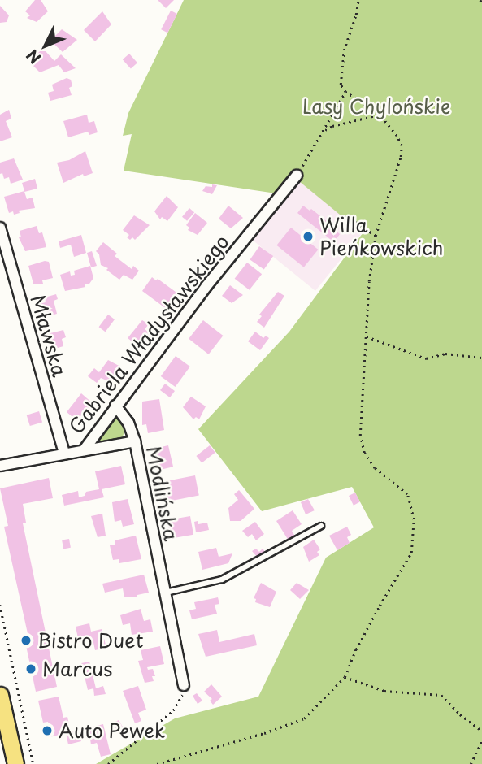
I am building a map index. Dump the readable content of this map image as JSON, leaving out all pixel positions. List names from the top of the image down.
{
  "streets": {
    "street": ["Gabriela Władysławskiego", "Mławska", "Modlińska"]
  },
  "crossings": [
    ["Gabriela Władysławskiego", "Mławska"],
    ["Gabriela Władysławskiego", "Modlińska"]
  ],
  "parks": ["Lasy Chylońskie"],
  "places": [
    "Willa Pieńkowskich",
    "Bistro Duet",
    "Marcus",
    "Auto Pewek"
  ],
  "north": "bottom left"
}
